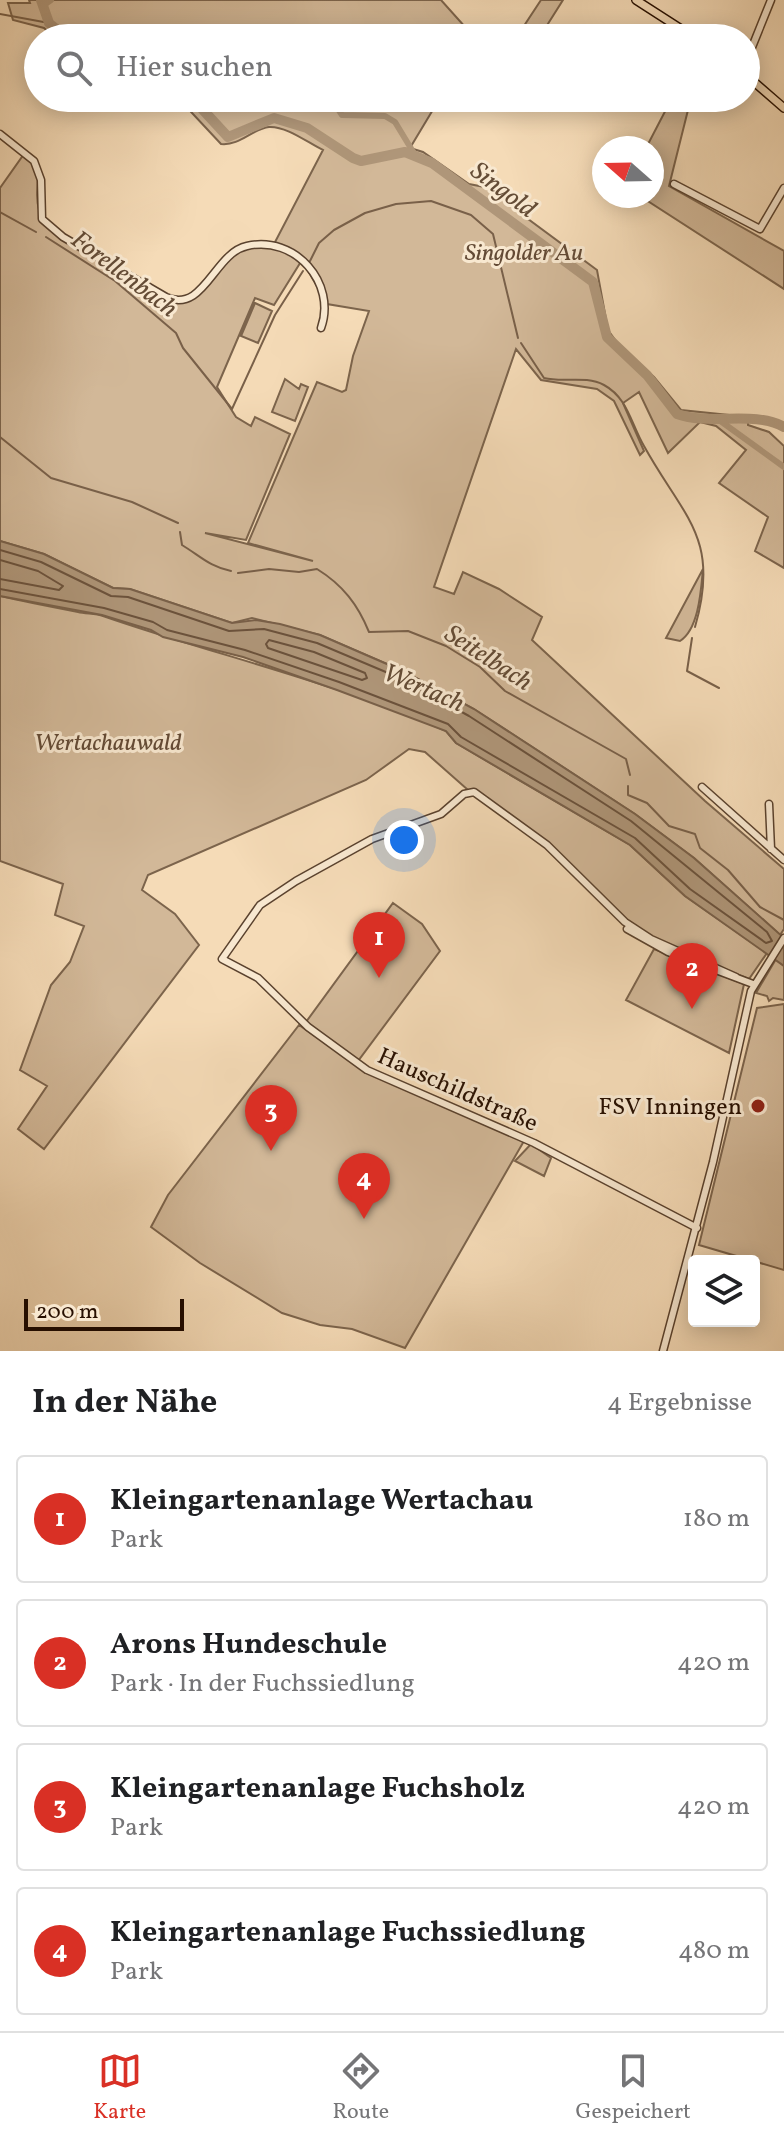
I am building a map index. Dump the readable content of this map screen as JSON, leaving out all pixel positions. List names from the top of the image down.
{
  "streets": {
    "street": ["Hauschildstraße"]
  },
  "water": [
    "Singold",
    "Forellenbach",
    "Seitelbach",
    "Wertach"
  ],
  "parks": ["Singolder Au", "Wertachauwald"],
  "places": ["FSV Inningen"],
  "scale_bar": "200 m",
  "north": "left",
  "page": {
    "search": "Hier suchen",
    "pins": [
      "1",
      "2",
      "3",
      "4"
    ],
    "scale": "200 m",
    "heading": ["In der Nähe", "4 Ergebnisse"],
    "list": [
      {
        "mark": "1",
        "name": "Kleingartenanlage Wertachau",
        "note": "Park",
        "value": "180 m"
      },
      {
        "mark": "2",
        "name": "Arons Hundeschule",
        "note": "Park · In der Fuchssiedlung",
        "value": "420 m"
      },
      {
        "mark": "3",
        "name": "Kleingartenanlage Fuchsholz",
        "note": "Park",
        "value": "420 m"
      },
      {
        "mark": "4",
        "name": "Kleingartenanlage Fuchssiedlung",
        "note": "Park",
        "value": "480 m"
      }
    ],
    "nav": ["Karte", "Route", "Gespeichert"]
  }
}
